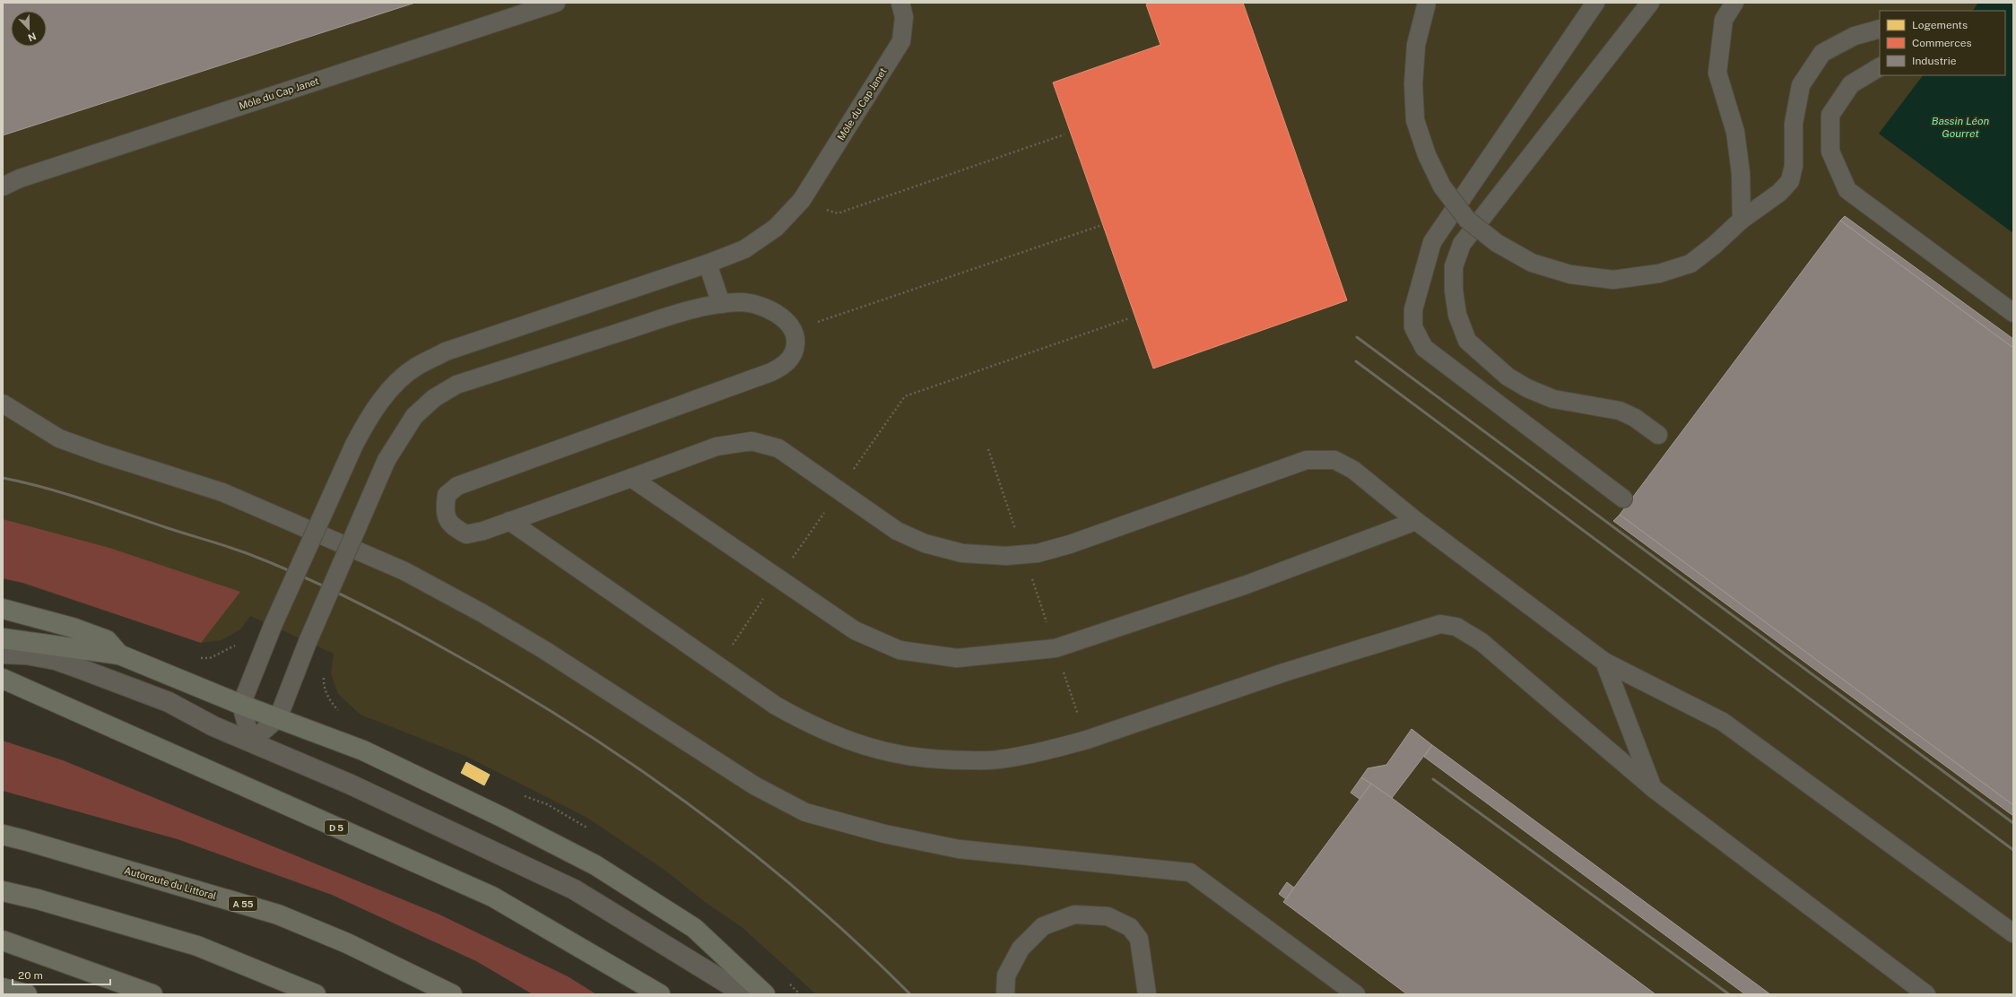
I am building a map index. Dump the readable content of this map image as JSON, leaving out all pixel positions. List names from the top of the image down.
{
  "streets": {
    "highway": ["Autoroute du Littoral", "A 55"],
    "main road": ["D 5"],
    "lane": ["Môle du Cap Janet"]
  },
  "water": ["Bassin Léon Gourret"],
  "legend": ["Logements", "Commerces", "Industrie"],
  "scale_bar": "20 m",
  "north": "bottom"
}
